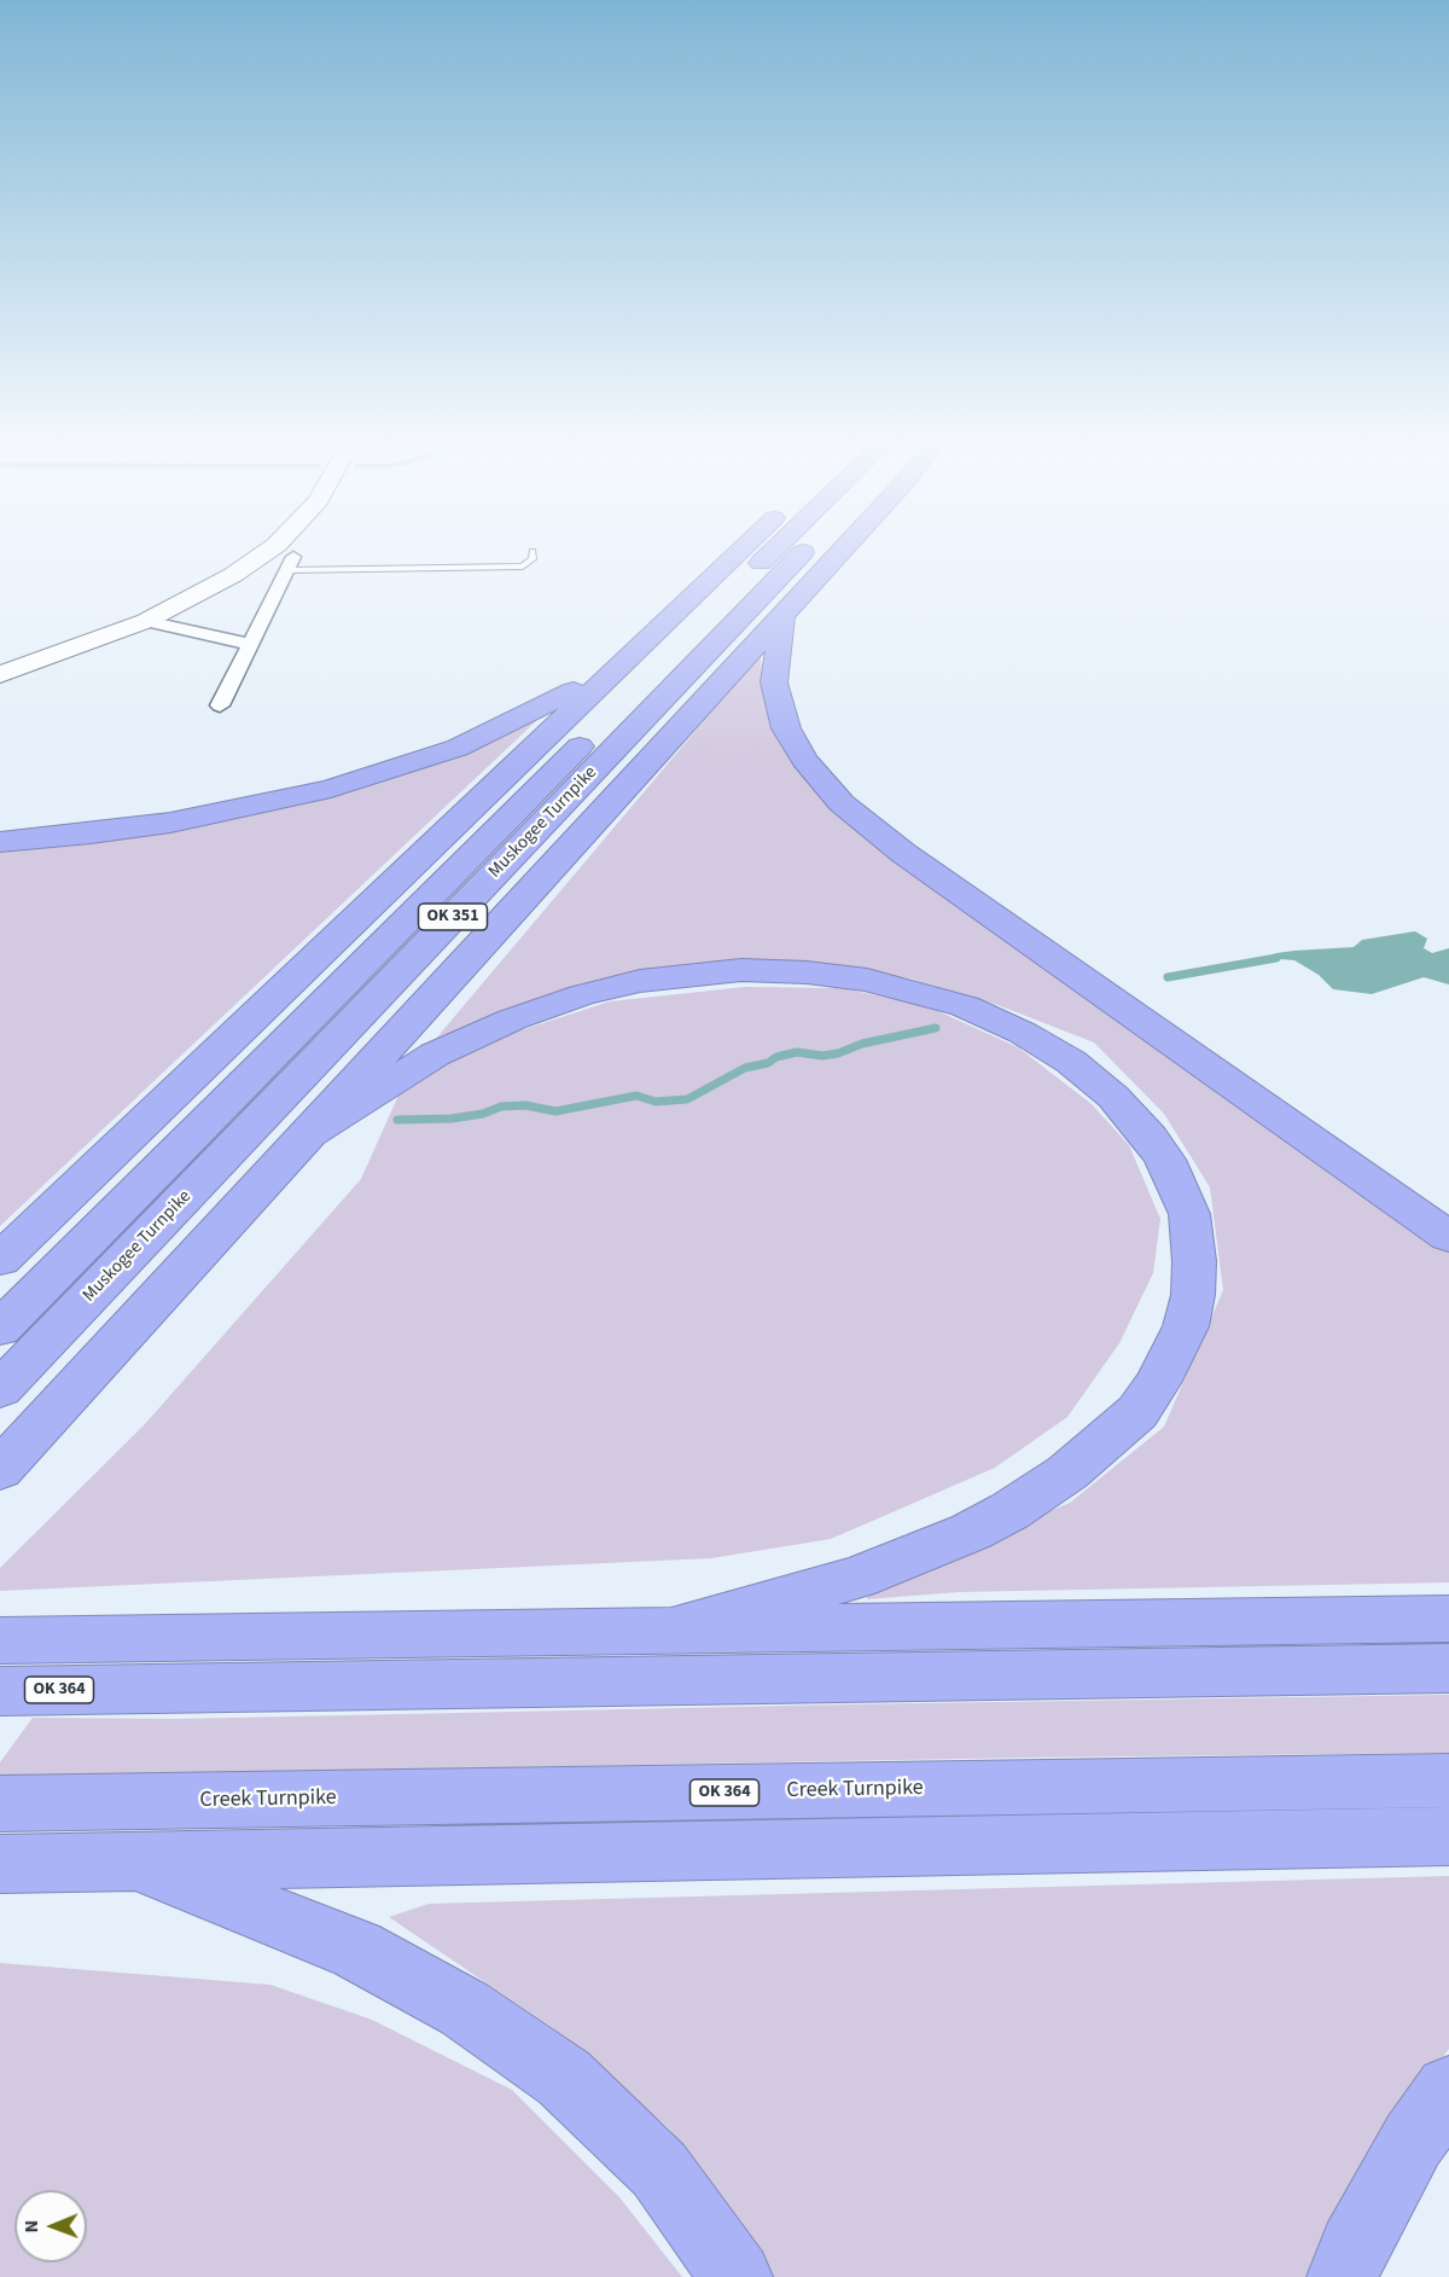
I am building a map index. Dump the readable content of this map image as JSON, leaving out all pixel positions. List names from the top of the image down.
{
  "streets": {
    "highway": [
      "Muskogee Turnpike",
      "OK 351",
      "OK 364",
      "Creek Turnpike"
    ]
  },
  "north": "left"
}
